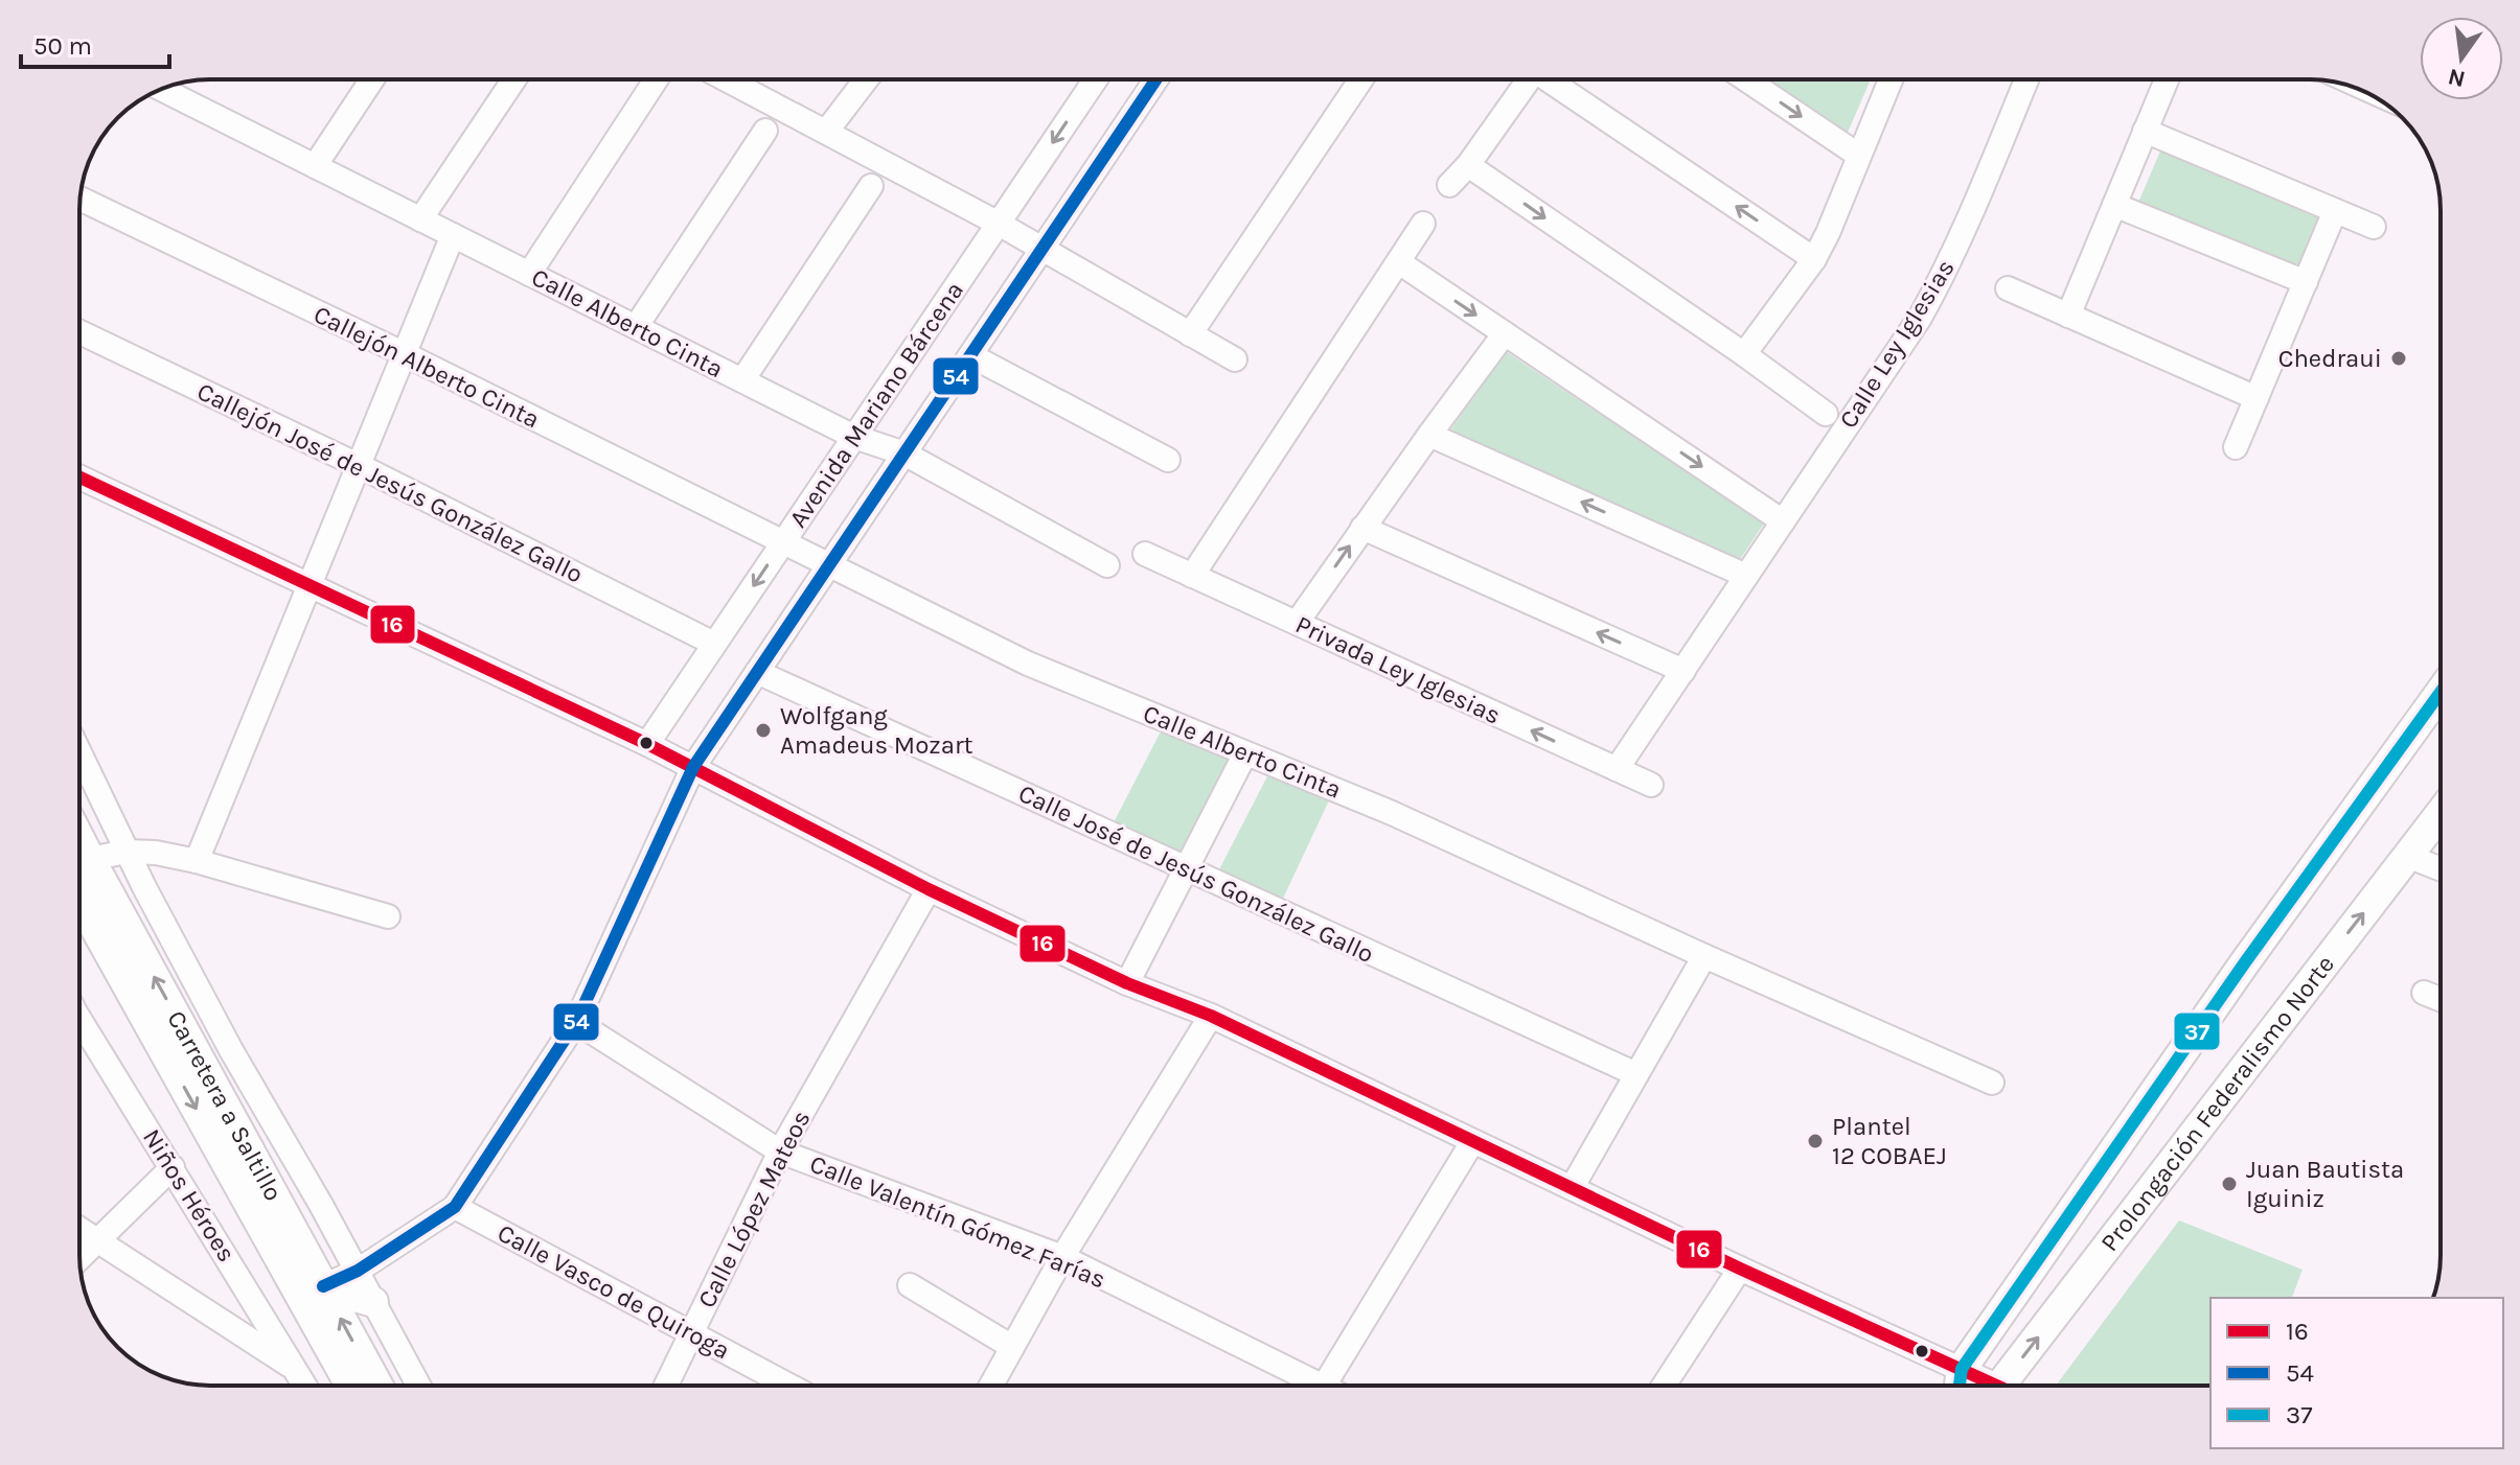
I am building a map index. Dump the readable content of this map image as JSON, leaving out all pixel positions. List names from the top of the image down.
{
  "streets": {
    "main road": ["Prolongación Federalismo Norte", "Carretera a Saltillo"],
    "street": [
      "Calle Alberto Cinta",
      "Calle Ley Iglesias",
      "Callejón Alberto Cinta",
      "Avenida Mariano Bárcena",
      "Callejón José de Jesús González Gallo",
      "Privada Ley Iglesias",
      "Calle José de Jesús González Gallo",
      "Niños Héroes",
      "Calle López Mateos",
      "Calle Valentín Gómez Farías",
      "Calle Vasco de Quiroga"
    ]
  },
  "crossings": [
    ["Calle Alberto Cinta", "Callejón Alberto Cinta"],
    ["Calle Alberto Cinta", "Avenida Mariano Bárcena"],
    ["Calle Ley Iglesias", "Privada Ley Iglesias"],
    ["Callejón Alberto Cinta", "Avenida Mariano Bárcena"],
    ["Avenida Mariano Bárcena", "Callejón José de Jesús González Gallo"],
    ["Avenida Mariano Bárcena", "Calle José de Jesús González Gallo"],
    ["Avenida Mariano Bárcena", "Calle Valentín Gómez Farías"],
    ["Avenida Mariano Bárcena", "Calle Vasco de Quiroga"],
    ["Calle López Mateos", "Calle Valentín Gómez Farías"],
    ["Calle López Mateos", "Calle Vasco de Quiroga"]
  ],
  "places": [
    "Chedraui",
    "Wolfgang Amadeus Mozart",
    "Plantel 12 COBAEJ",
    "Juan Bautista Iguiniz"
  ],
  "lines": ["transit line 54", "transit line 16", "transit line 37"],
  "legend": ["16", "54", "37"],
  "scale_bar": "50 m",
  "north": "bottom"
}
